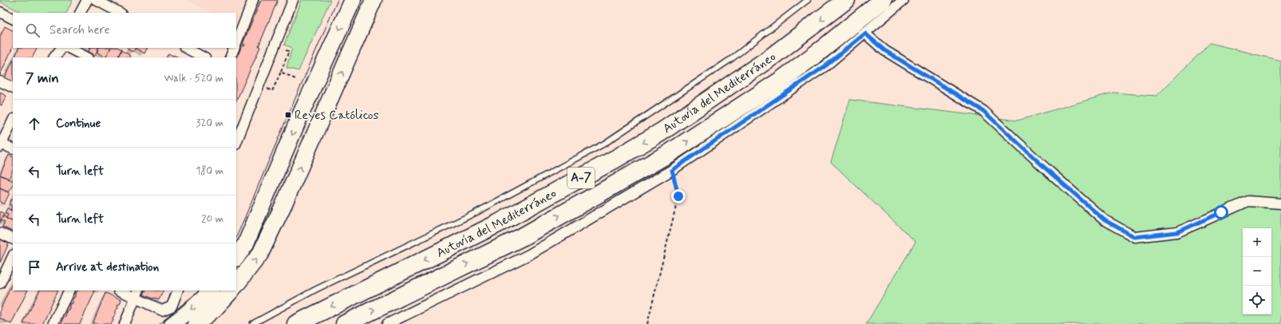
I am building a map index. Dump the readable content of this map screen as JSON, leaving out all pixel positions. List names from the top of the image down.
{
  "streets": {
    "highway": ["Autovía del Mediterráneo", "A-7"]
  },
  "places": {
    "transit": ["Reyes Católicos"]
  },
  "page": {
    "search": "Search here",
    "heading": ["7 min", "Walk · 520 m"],
    "list": [
      ["Continue", "320 m"],
      ["Turn left", "180 m"],
      ["Turn left", "20 m"],
      "Arrive at destination"
    ],
    "map_buttons": ["+", "−"]
  }
}
